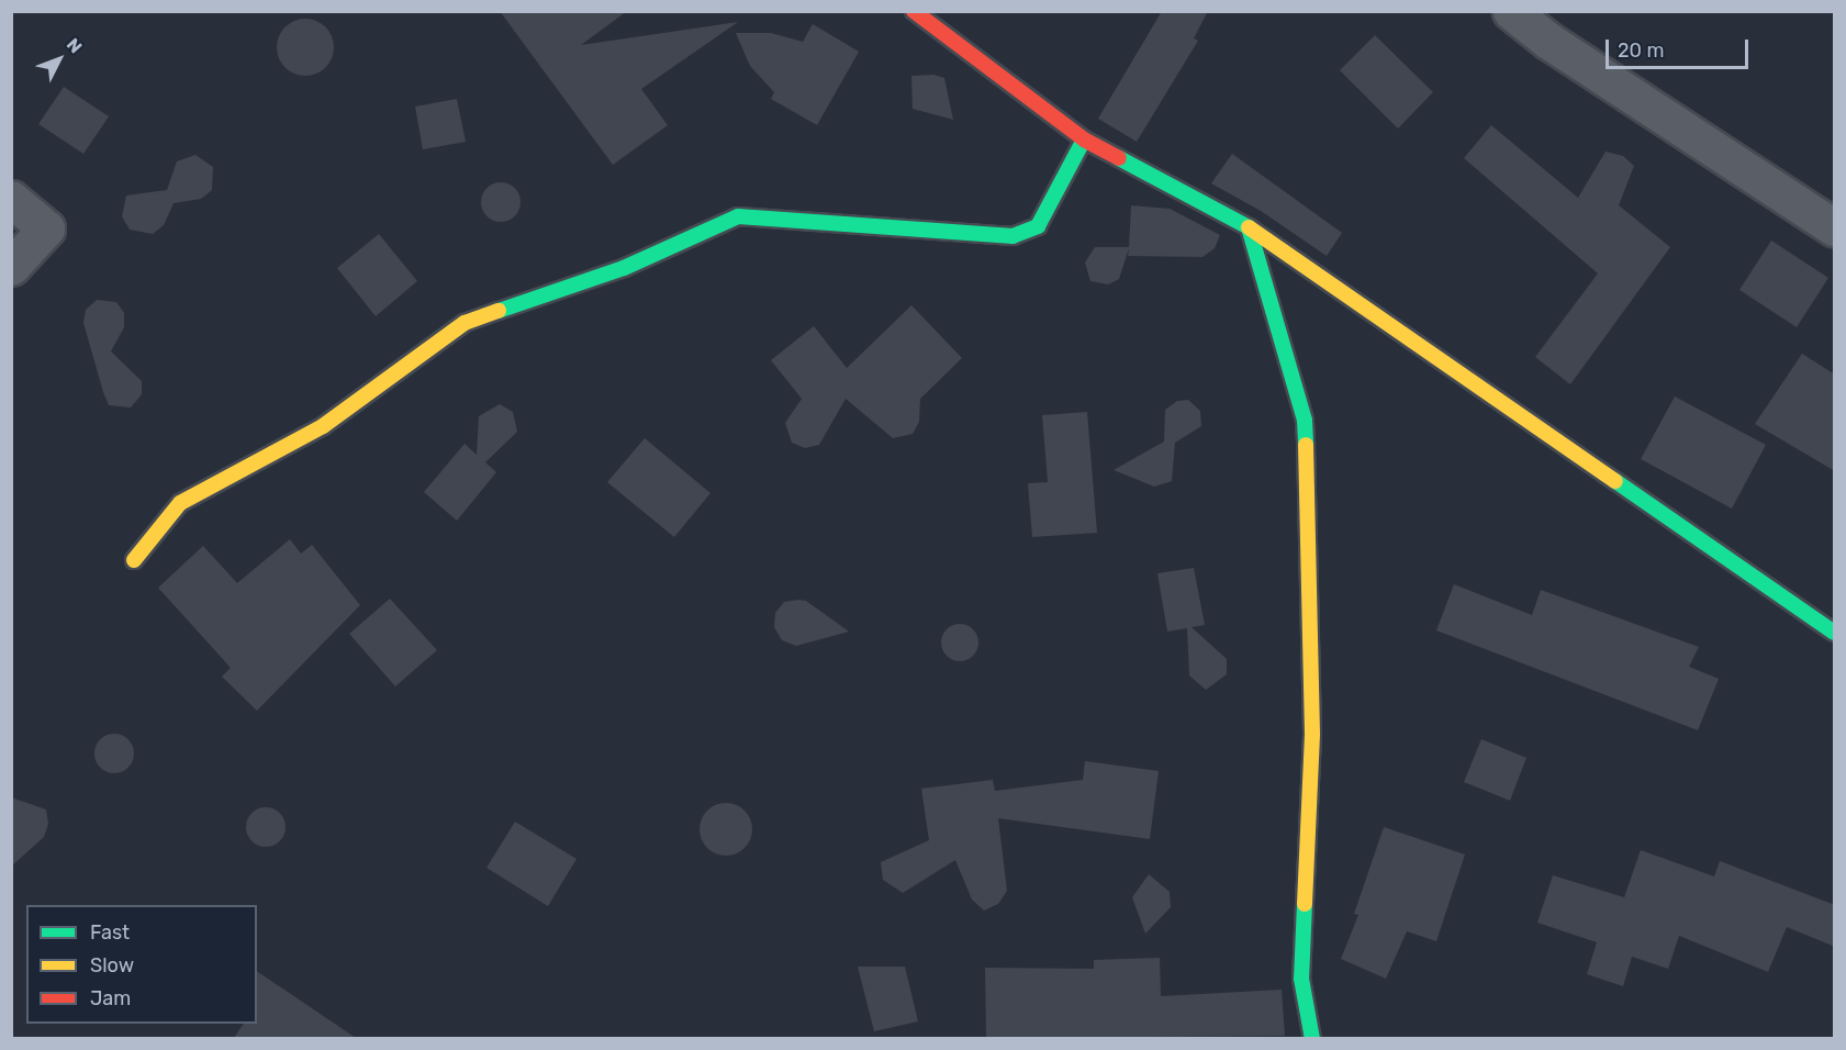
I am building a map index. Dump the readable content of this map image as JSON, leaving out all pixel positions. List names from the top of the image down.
{
  "legend": ["Fast", "Slow", "Jam"],
  "scale_bar": "20 m",
  "north": "top right"
}
